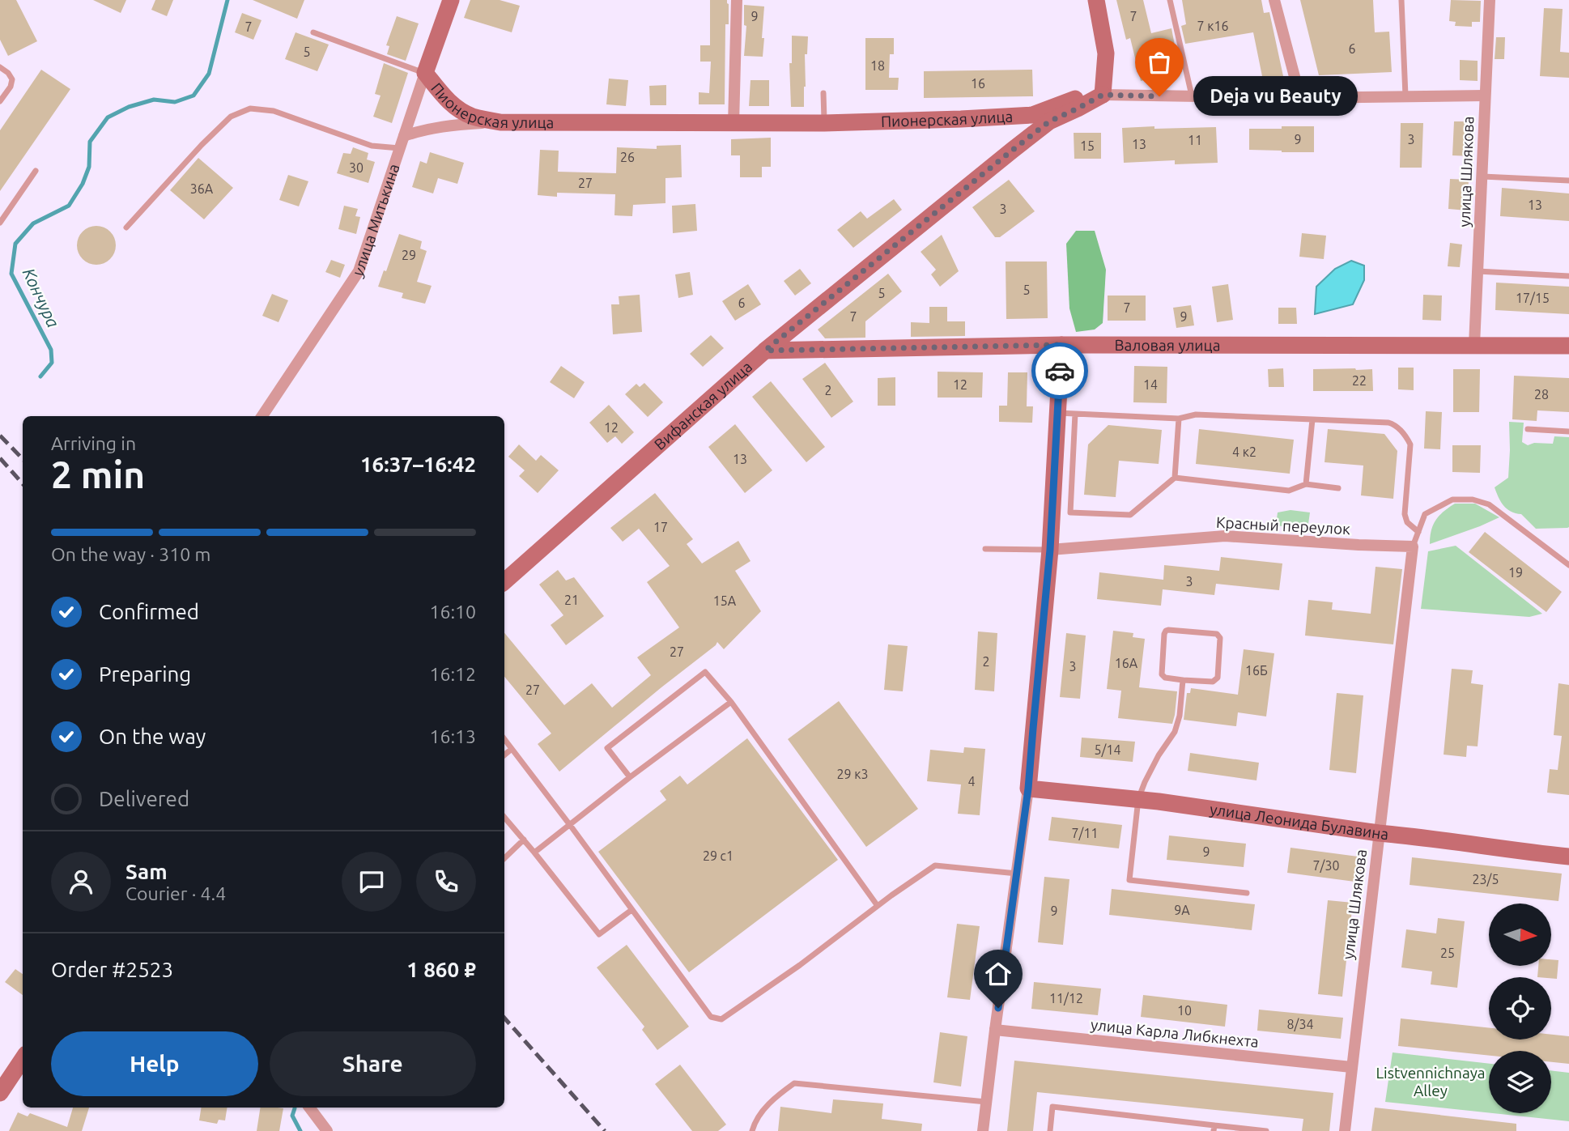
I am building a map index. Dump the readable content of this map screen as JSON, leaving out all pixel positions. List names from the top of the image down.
{
  "streets": {
    "street": [
      "Пионерская улица",
      "улица Шлякова",
      "улица Митькина",
      "Валовая улица",
      "Вифанская улица",
      "Красный переулок",
      "улица Леонида Булавина",
      "улица Карла Либкнехта"
    ]
  },
  "crossings": [
    ["Пионерская улица", "улица Шлякова"],
    ["Пионерская улица", "улица Митькина"],
    ["Пионерская улица", "Вифанская улица"],
    ["улица Шлякова", "Валовая улица"],
    ["улица Шлякова", "Красный переулок"],
    ["улица Шлякова", "улица Леонида Булавина"],
    ["улица Шлякова", "улица Карла Либкнехта"],
    ["Валовая улица", "Вифанская улица"]
  ],
  "water": ["Кончура"],
  "parks": ["Listvennichnaya Alley"],
  "places": ["Deja vu Beauty"],
  "house_numbers": [
    "9",
    "7",
    "7 к16",
    "7",
    "6",
    "5",
    "18",
    "16",
    "9",
    "3",
    "11",
    "13",
    "15",
    "26",
    "30",
    "27",
    "36А",
    "13",
    "3",
    "29",
    "5",
    "5",
    "17/15",
    "6",
    "7",
    "7",
    "9",
    "22",
    "12",
    "14",
    "2",
    "28",
    "12",
    "4 к2",
    "13",
    "17",
    "19",
    "3",
    "21",
    "15А",
    "27",
    "2",
    "16А",
    "3",
    "16Б",
    "27",
    "5/14",
    "29 к3",
    "4",
    "7/11",
    "9",
    "29 с1",
    "7/30",
    "23/5",
    "9А",
    "9",
    "25",
    "11/12",
    "10",
    "8/34"
  ],
  "north": "right",
  "page": {
    "bubble": "Deja vu Beauty",
    "heading": ["2 min", "Arriving in", "16:37–16:42"],
    "panel": [
      "Sam",
      "Courier · 4.4",
      "Order #2523",
      "1 860 ₽"
    ],
    "bar": "On the way · 310 m",
    "list": [
      ["Confirmed", "16:10"],
      ["Preparing", "16:12"],
      ["On the way", "16:13"],
      "Delivered"
    ],
    "buttons": ["Help", "Share"]
  }
}
